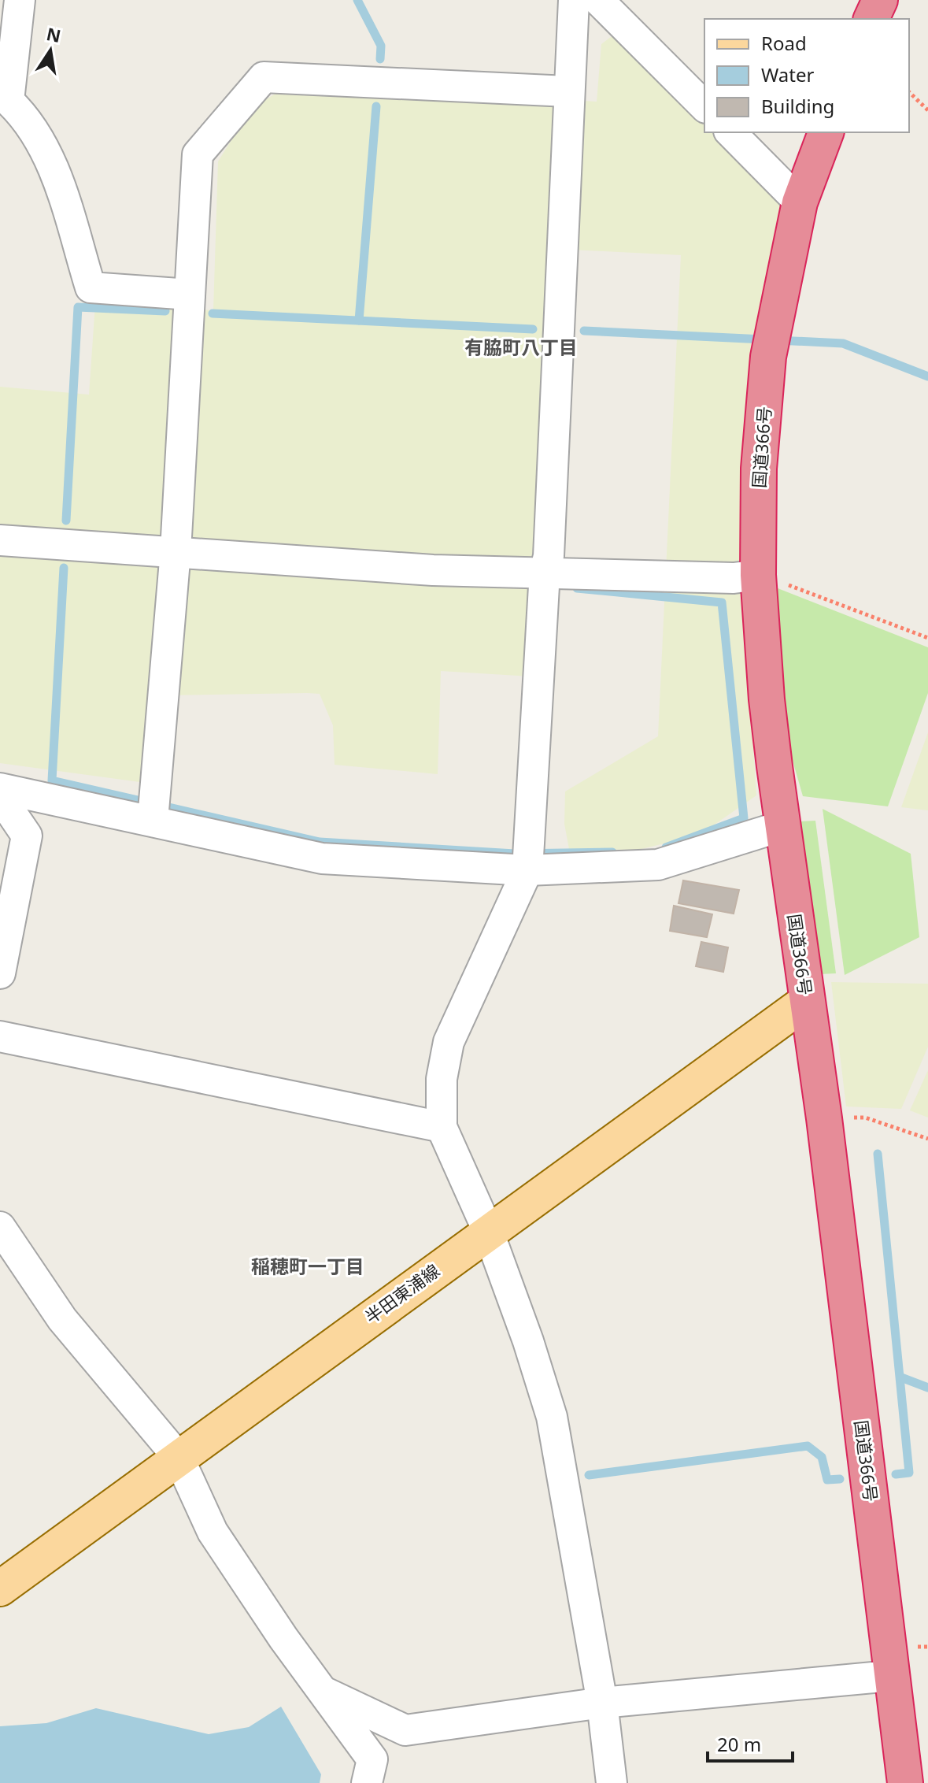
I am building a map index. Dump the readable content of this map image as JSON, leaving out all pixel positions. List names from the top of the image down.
{
  "streets": {
    "highway": ["国道366号"],
    "main road": ["半田東浦線"]
  },
  "crossings": [
    ["国道366号", "半田東浦線"]
  ],
  "districts": ["有脇町八丁目", "稲穂町一丁目"],
  "legend": ["Road", "Water", "Building"],
  "scale_bar": "20 m",
  "north": "top"
}
